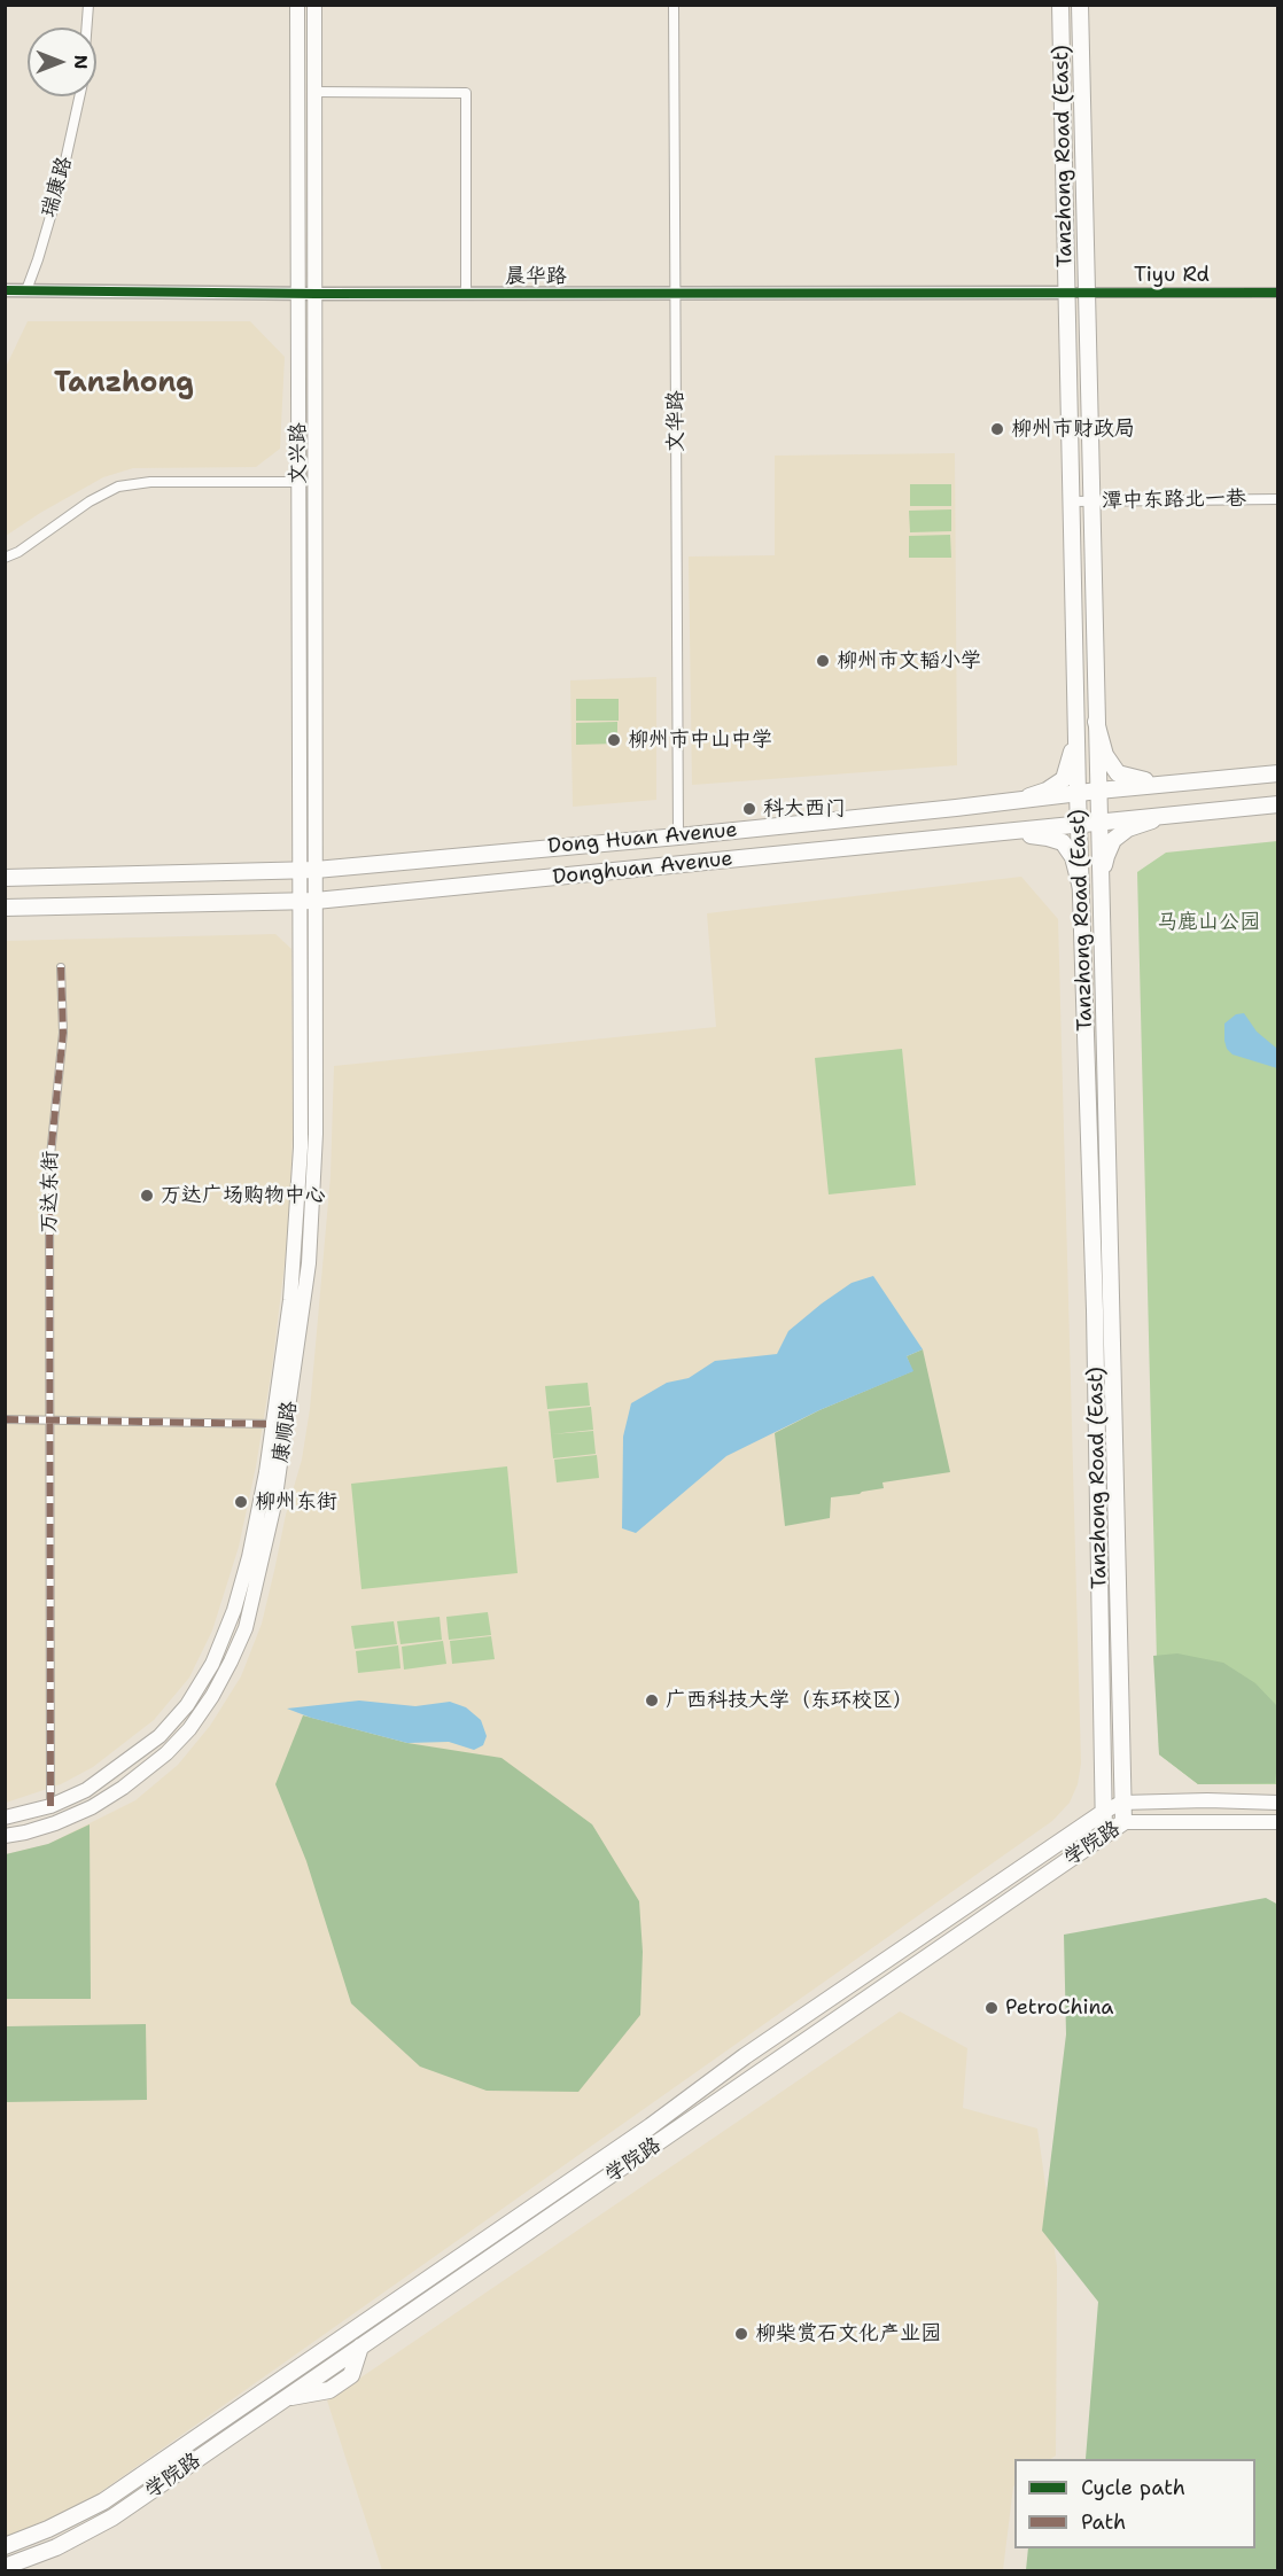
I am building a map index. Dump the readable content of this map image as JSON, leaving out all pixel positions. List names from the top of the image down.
{
  "streets": {
    "main road": [
      "Tanzhong Road (East)",
      "文兴路",
      "Dong Huan Avenue",
      "Donghuan Avenue",
      "康顺路",
      "学院路"
    ],
    "street": [
      "瑞康路",
      "Tiyu Rd",
      "晨华路",
      "文华路",
      "潭中东路北一巷",
      "万达东街"
    ]
  },
  "crossings": [
    ["Tanzhong Road (East)", "Tiyu Rd"],
    ["Tanzhong Road (East)", "晨华路"],
    ["Tanzhong Road (East)", "潭中东路北一巷"],
    ["Tanzhong Road (East)", "Dong Huan Avenue"],
    ["Tanzhong Road (East)", "Donghuan Avenue"],
    ["Tanzhong Road (East)", "学院路"],
    ["瑞康路", "晨华路"],
    ["Tiyu Rd", "晨华路"],
    ["晨华路", "文华路"],
    ["晨华路", "文兴路"],
    ["文华路", "Dong Huan Avenue"],
    ["文兴路", "Dong Huan Avenue"],
    ["文兴路", "Donghuan Avenue"],
    ["文兴路", "康顺路"],
    ["Donghuan Avenue", "康顺路"],
    ["万达东街", "康顺路"]
  ],
  "districts": ["Tanzhong"],
  "parks": ["马鹿山公园"],
  "places": [
    "柳州市财政局",
    "柳州市文韬小学",
    "柳州市中山中学",
    "科大西门",
    "万达广场购物中心",
    "柳州东街",
    "广西科技大学（东环校区）",
    "PetroChina",
    "柳柴赏石文化产业园"
  ],
  "legend": ["Cycle path", "Path"],
  "north": "right"
}
